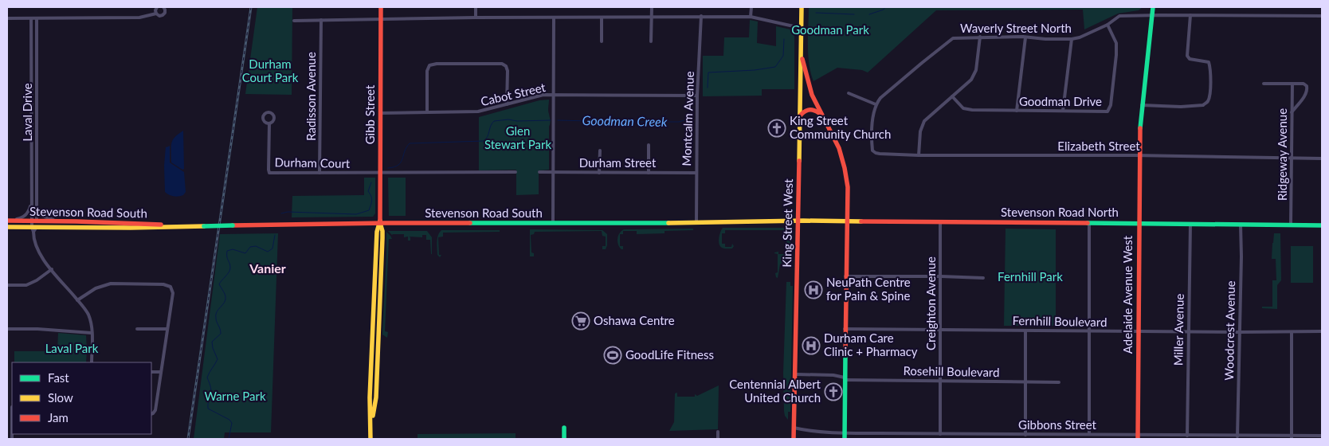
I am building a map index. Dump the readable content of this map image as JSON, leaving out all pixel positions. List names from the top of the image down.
{
  "streets": {
    "main road": [
      "Gibb Street",
      "Stevenson Road South",
      "Stevenson Road North",
      "King Street West",
      "Adelaide Avenue West"
    ],
    "street": [
      "Waverly Street North",
      "Cabot Street",
      "Radisson Avenue",
      "Goodman Drive",
      "Laval Drive",
      "Montcalm Avenue",
      "Elizabeth Street",
      "Ridgeway Avenue",
      "Durham Court",
      "Durham Street",
      "Creighton Avenue",
      "Fernhill Boulevard",
      "Miller Avenue",
      "Woodcrest Avenue",
      "Rosehill Boulevard",
      "Gibbons Street"
    ]
  },
  "crossings": [
    ["Waverly Street North", "Goodman Drive"],
    ["Waverly Street North", "Elizabeth Street"],
    ["Waverly Street North", "Adelaide Avenue West"],
    ["Cabot Street", "Gibb Street"],
    ["Cabot Street", "Montcalm Avenue"],
    ["Radisson Avenue", "Durham Court"],
    ["Laval Drive", "Stevenson Road South"],
    ["Gibb Street", "Durham Court"],
    ["Gibb Street", "Stevenson Road South"],
    ["Montcalm Avenue", "Durham Street"],
    ["Montcalm Avenue", "Stevenson Road South"],
    ["Elizabeth Street", "Ridgeway Avenue"],
    ["Elizabeth Street", "Adelaide Avenue West"],
    ["Ridgeway Avenue", "Stevenson Road North"],
    ["Stevenson Road South", "Stevenson Road North"],
    ["Stevenson Road South", "King Street West"],
    ["Stevenson Road North", "King Street West"],
    ["Stevenson Road North", "Adelaide Avenue West"],
    ["Stevenson Road North", "Creighton Avenue"],
    ["Stevenson Road North", "Miller Avenue"],
    ["Stevenson Road North", "Woodcrest Avenue"],
    ["King Street West", "Rosehill Boulevard"],
    ["King Street West", "Gibbons Street"],
    ["Adelaide Avenue West", "Fernhill Boulevard"],
    ["Adelaide Avenue West", "Gibbons Street"],
    ["Creighton Avenue", "Fernhill Boulevard"],
    ["Creighton Avenue", "Rosehill Boulevard"],
    ["Creighton Avenue", "Gibbons Street"],
    ["Fernhill Boulevard", "Miller Avenue"],
    ["Fernhill Boulevard", "Woodcrest Avenue"],
    ["Miller Avenue", "Gibbons Street"],
    ["Woodcrest Avenue", "Gibbons Street"]
  ],
  "districts": ["Vanier"],
  "water": ["Goodman Creek"],
  "parks": [
    "Goodman Park",
    "Durham Court Park",
    "Glen Stewart Park",
    "Fernhill Park",
    "Laval Park",
    "Warne Park"
  ],
  "places": {
    "church": ["King Street Community Church", "Centennial Albert United Church"],
    "hospital": ["NeuPath Centre for Pain & Spine", "Durham Care Clinic + Pharmacy"],
    "supermarket": ["Oshawa Centre"],
    "sports": ["GoodLife Fitness"]
  },
  "legend": ["Fast", "Slow", "Jam"]
}
